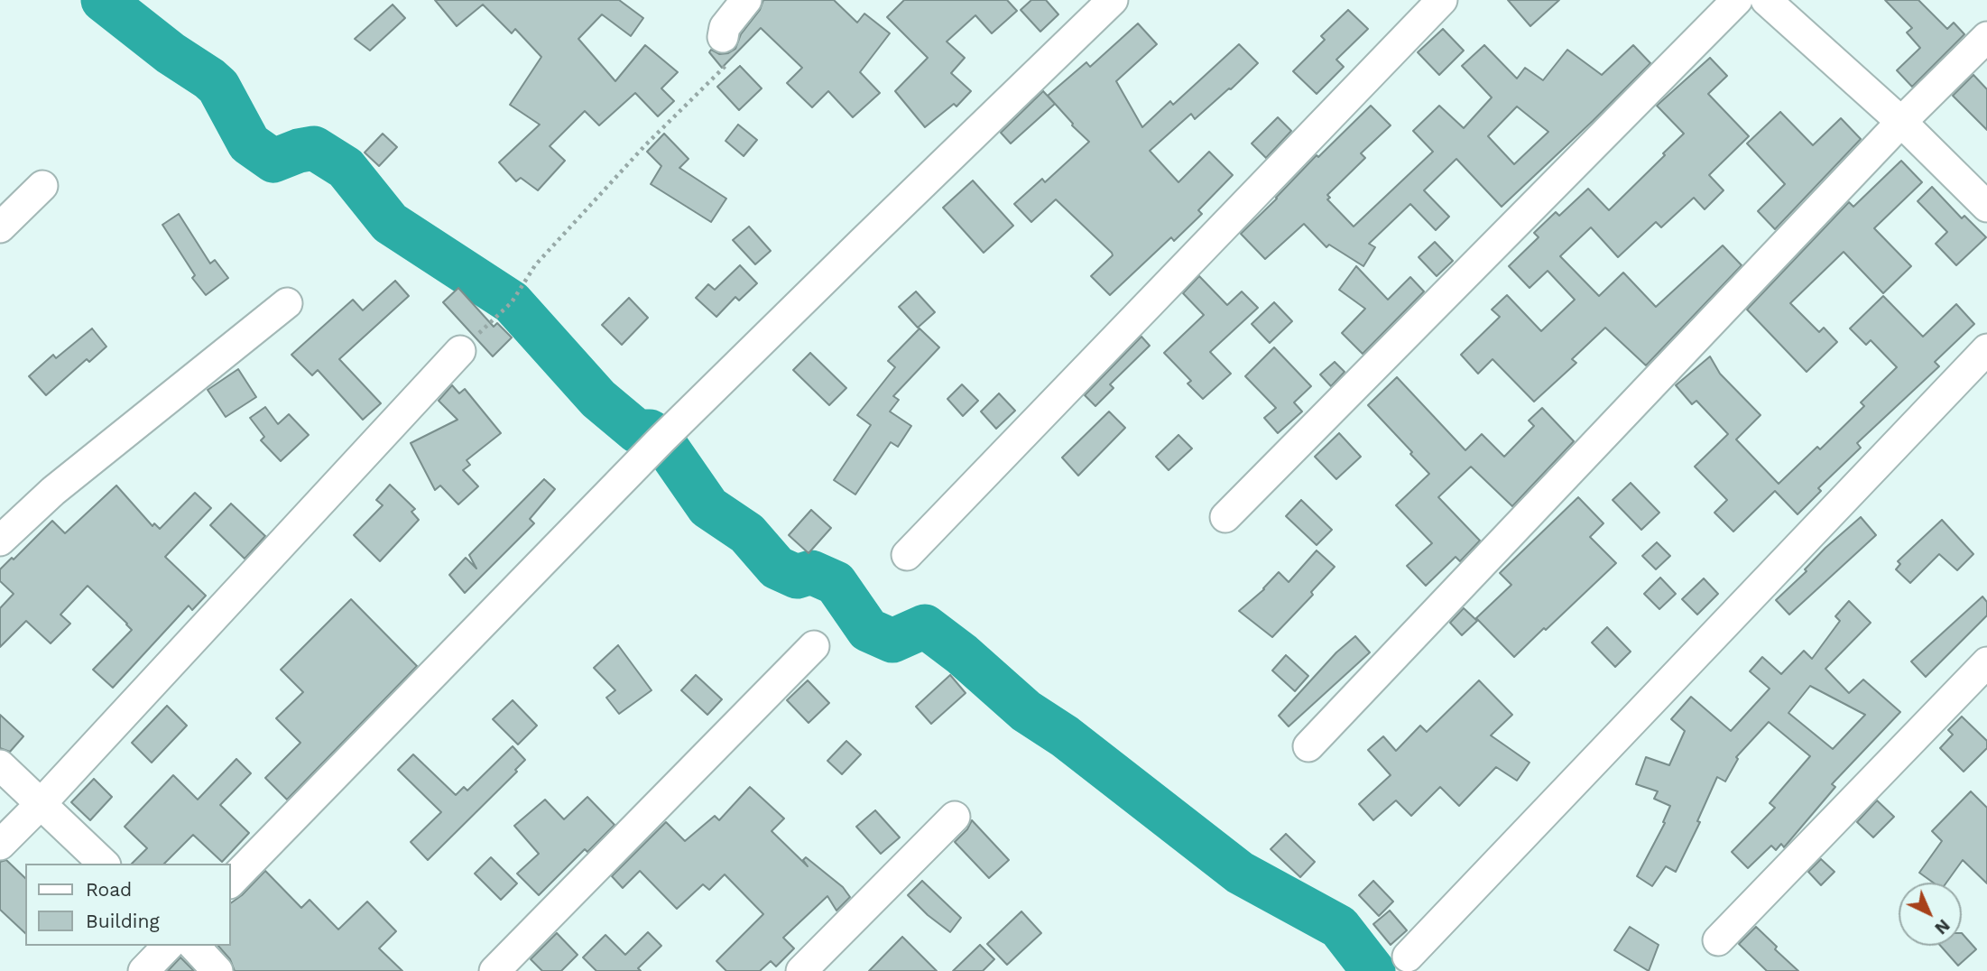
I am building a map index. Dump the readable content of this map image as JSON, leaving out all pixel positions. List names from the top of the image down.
{
  "legend": ["Road", "Building"],
  "north": "bottom right"
}
